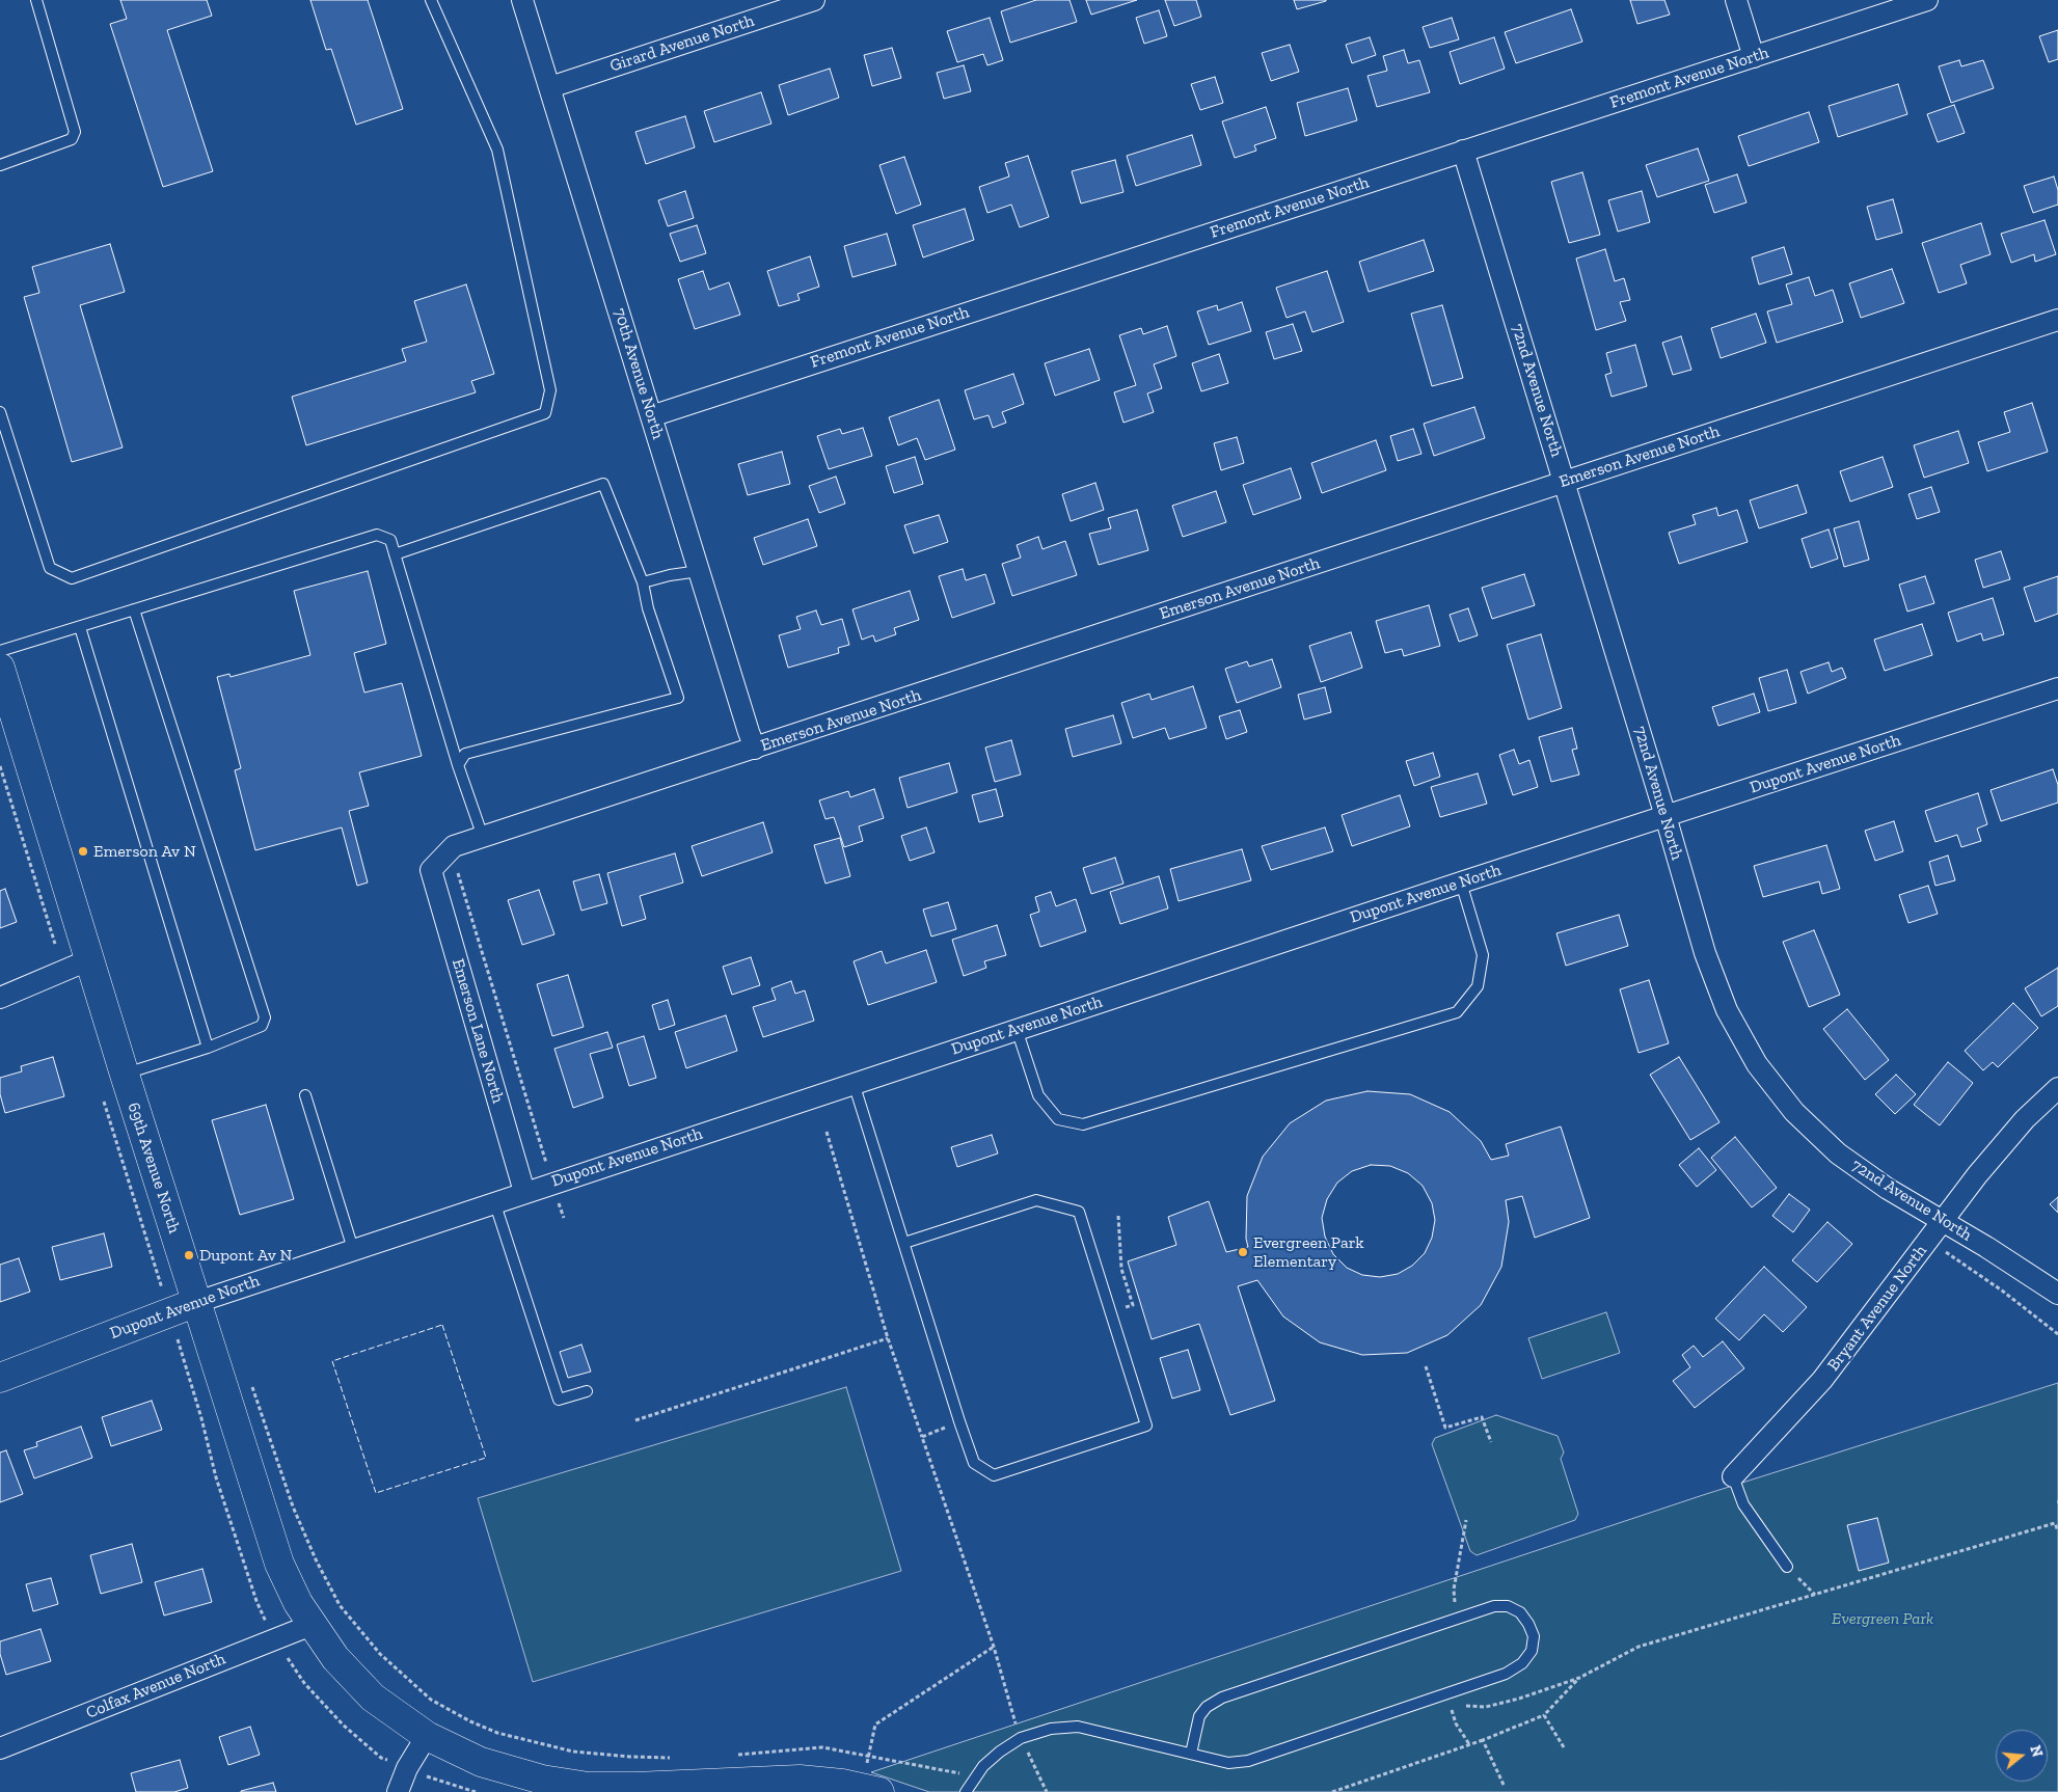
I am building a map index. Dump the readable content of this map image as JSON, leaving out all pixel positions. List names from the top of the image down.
{
  "streets": {
    "street": [
      "Girard Avenue North",
      "Fremont Avenue North",
      "70th Avenue North",
      "72nd Avenue North",
      "Emerson Avenue North",
      "Dupont Avenue North",
      "Emerson Lane North",
      "69th Avenue North",
      "Bryant Avenue North",
      "Colfax Avenue North"
    ]
  },
  "crossings": [
    ["Girard Avenue North", "70th Avenue North"],
    ["Fremont Avenue North", "70th Avenue North"],
    ["Fremont Avenue North", "72nd Avenue North"],
    ["70th Avenue North", "Emerson Avenue North"],
    ["72nd Avenue North", "Emerson Avenue North"],
    ["72nd Avenue North", "Dupont Avenue North"],
    ["72nd Avenue North", "Bryant Avenue North"],
    ["Emerson Avenue North", "Emerson Lane North"],
    ["Dupont Avenue North", "Emerson Lane North"],
    ["Dupont Avenue North", "69th Avenue North"],
    ["69th Avenue North", "Colfax Avenue North"]
  ],
  "parks": ["Evergreen Park"],
  "places": ["Emerson Av N", "Evergreen Park Elementary", "Dupont Av N"],
  "north": "right"
}
